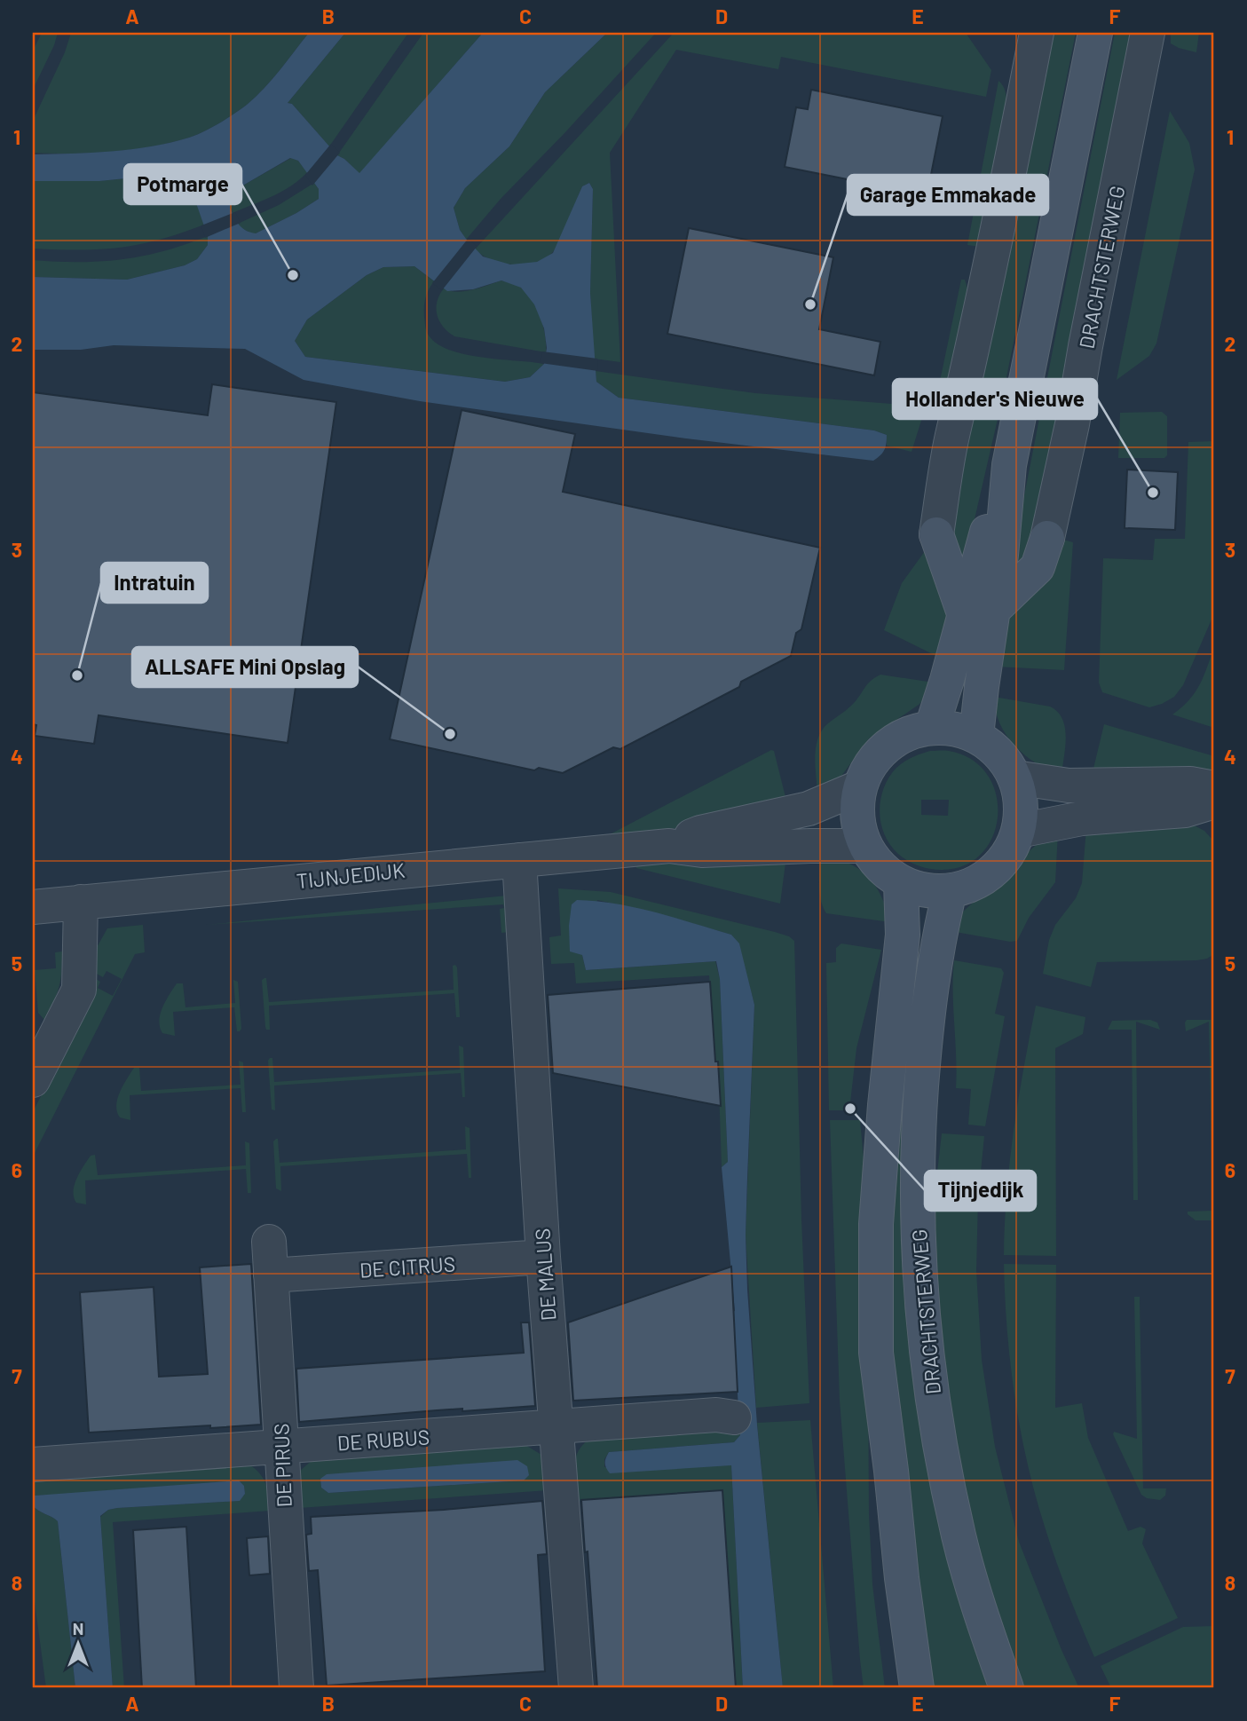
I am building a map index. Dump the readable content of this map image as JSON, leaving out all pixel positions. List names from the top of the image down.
{
  "streets": {
    "main road": ["DRACHTSTERWEG"],
    "street": [
      "TIJNJEDIJK",
      "DE CITRUS",
      "DE MALUS",
      "DE RUBUS",
      "DE PIRUS"
    ]
  },
  "crossings": [
    ["DRACHTSTERWEG", "TIJNJEDIJK"],
    ["TIJNJEDIJK", "DE MALUS"],
    ["DE CITRUS", "DE MALUS"],
    ["DE CITRUS", "DE PIRUS"],
    ["DE MALUS", "DE RUBUS"],
    ["DE RUBUS", "DE PIRUS"]
  ],
  "places": [
    "Potmarge",
    "Garage Emmakade",
    "Hollander's Nieuwe",
    "Intratuin",
    "ALLSAFE Mini Opslag",
    "Tijnjedijk"
  ],
  "north": "top",
  "grid": {
    "columns": [
      "A",
      "B",
      "C",
      "D",
      "E",
      "F"
    ],
    "rows": [
      "1",
      "2",
      "3",
      "4",
      "5",
      "6",
      "7",
      "8"
    ]
  }
}
